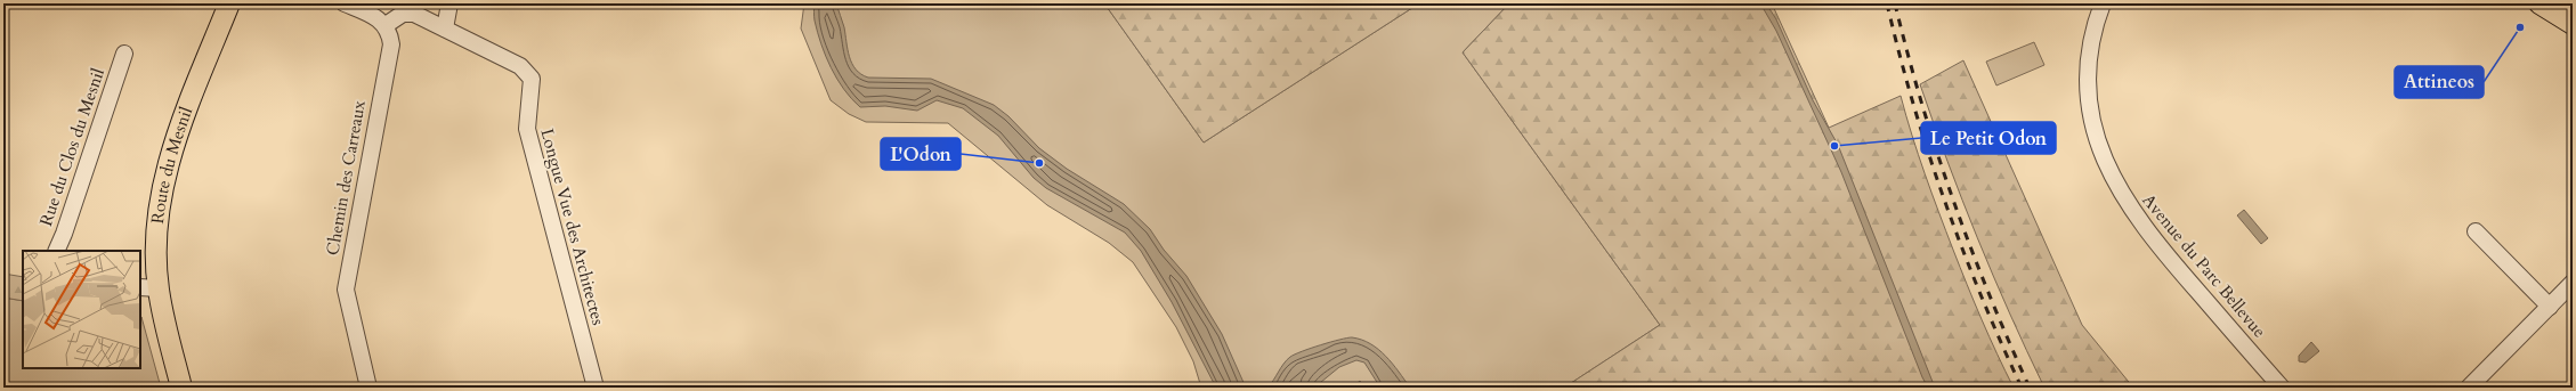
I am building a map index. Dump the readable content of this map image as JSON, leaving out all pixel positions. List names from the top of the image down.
{
  "streets": {
    "main road": ["Route du Mesnil"],
    "street": [
      "Rue du Clos du Mesnil",
      "Chemin des Carreaux",
      "Longue Vue des Architectes",
      "Avenue du Parc Bellevue"
    ]
  },
  "places": ["Attineos", "Le Petit Odon", "L'Odon"]
}
